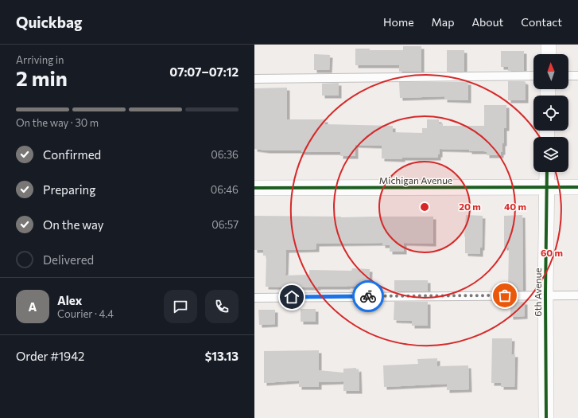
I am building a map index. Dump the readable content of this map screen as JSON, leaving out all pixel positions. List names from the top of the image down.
{
  "streets": {
    "street": ["Michigan Avenue", "6th Avenue"]
  },
  "crossings": [
    ["Michigan Avenue", "6th Avenue"]
  ],
  "north": "top",
  "page": {
    "header": "Quickbag",
    "nav": [
      "Home",
      "Map",
      "About",
      "Contact"
    ],
    "heading": ["2 min", "Arriving in", "07:07–07:12"],
    "panel": [
      "Alex",
      "Courier · 4.4",
      "Order #1942",
      "$13.13"
    ],
    "bar": "On the way · 30 m",
    "list": [
      ["Confirmed", "06:36"],
      ["Preparing", "06:46"],
      ["On the way", "06:57"],
      "Delivered"
    ],
    "round": "A"
  },
  "rings": ["20 m", "40 m", "60 m"]
}
